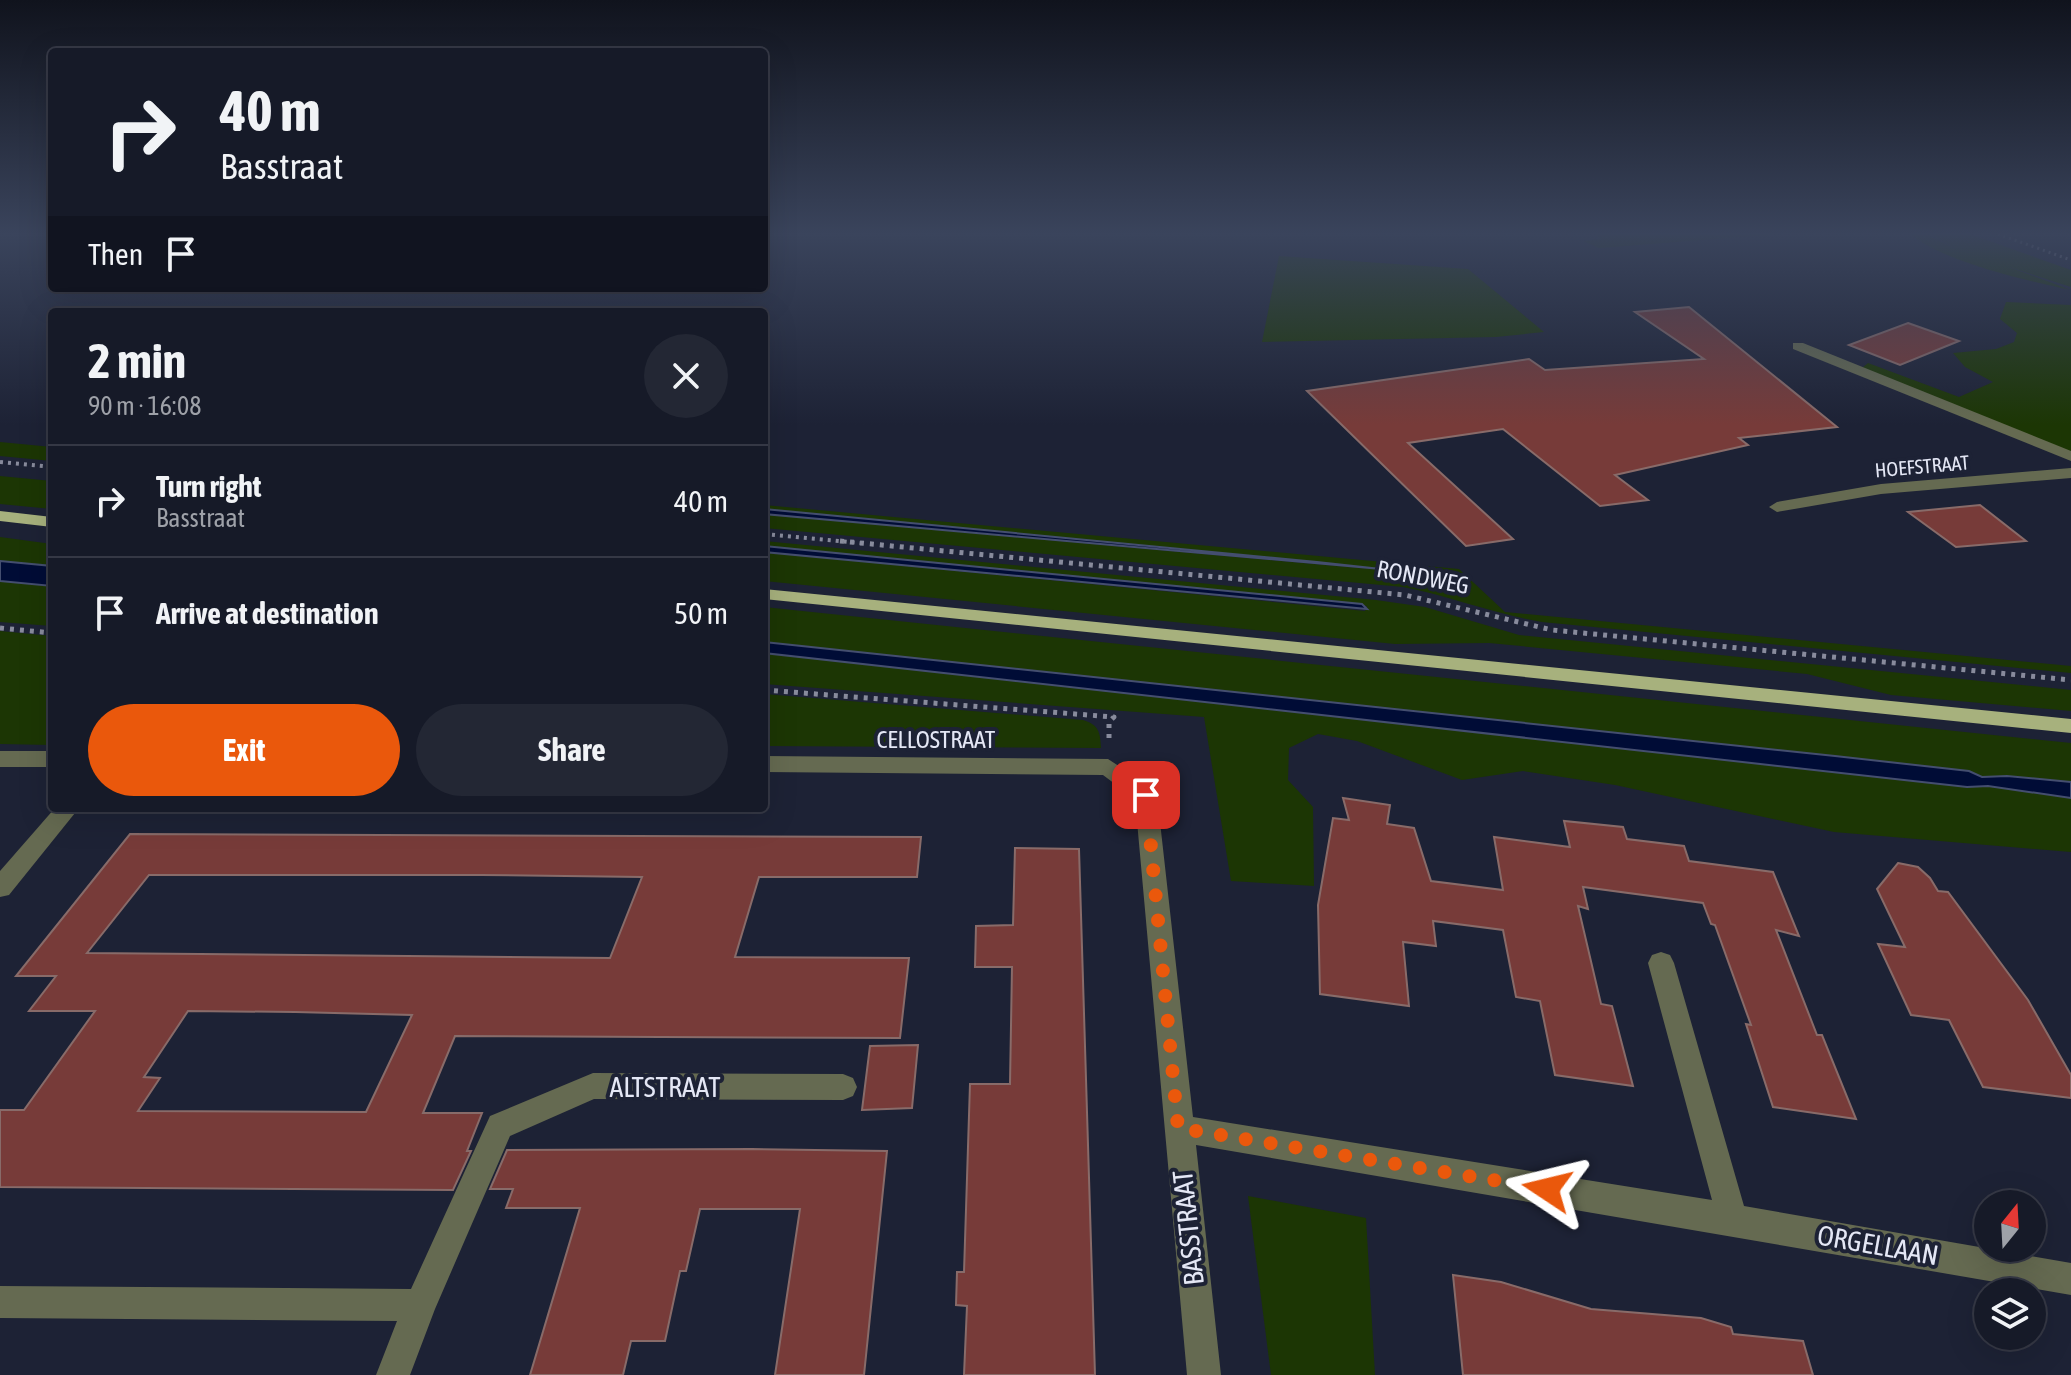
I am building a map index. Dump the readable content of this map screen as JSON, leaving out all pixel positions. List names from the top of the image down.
{
  "streets": {
    "street": [
      "HOEFSTRAAT",
      "CELLOSTRAAT",
      "ALTSTRAAT",
      "BASSTRAAT",
      "ORGELLAAN"
    ],
    "path": ["RONDWEG"]
  },
  "crossings": [
    ["CELLOSTRAAT", "BASSTRAAT"],
    ["BASSTRAAT", "ORGELLAAN"]
  ],
  "north": "top",
  "page": {
    "turn": ["40 m", "Basstraat"],
    "then": "Then",
    "heading": ["2 min", "90 m · 16:08"],
    "list": [
      {
        "name": "Turn right",
        "note": "Basstraat",
        "value": "40 m"
      },
      {
        "name": "Arrive at destination",
        "value": "50 m"
      }
    ],
    "buttons": ["Exit", "Share"]
  }
}
